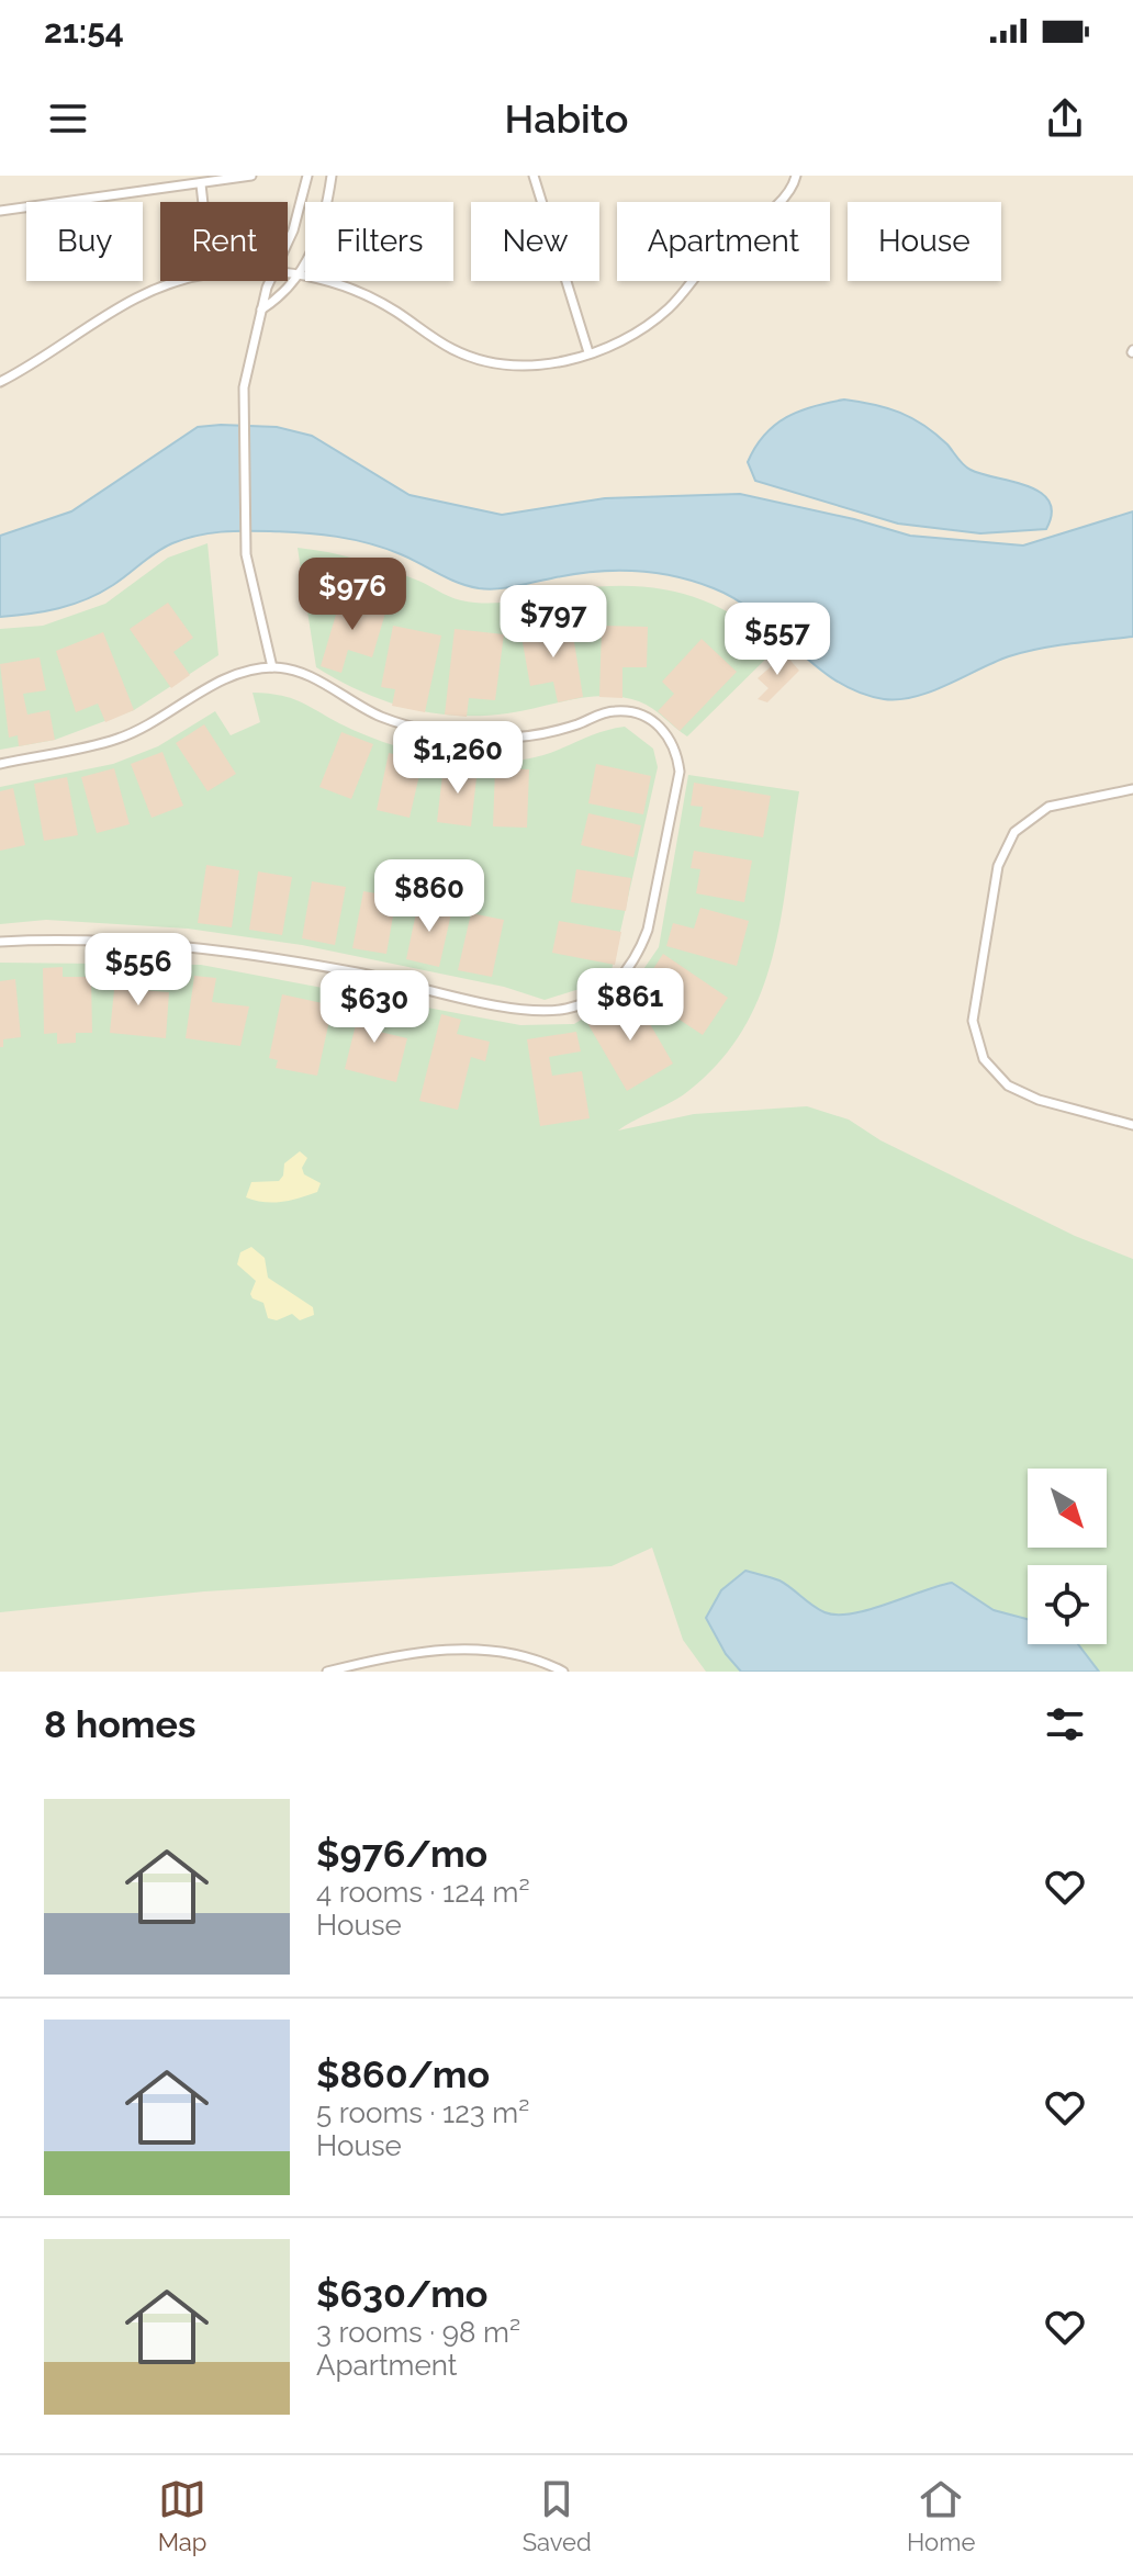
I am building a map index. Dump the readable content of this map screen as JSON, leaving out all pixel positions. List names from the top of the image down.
{
  "north": "bottom right",
  "page": {
    "status": "21:54",
    "header": "Habito",
    "chip": [
      "Buy",
      "Rent",
      "Filters",
      "New",
      "Apartment",
      "House"
    ],
    "price": [
      "$976",
      "$797",
      "$557",
      "$1,260",
      "$860",
      "$556",
      "$861",
      "$630"
    ],
    "heading": "8 homes",
    "list": [
      {
        "name": "$976/mo",
        "note": "4 rooms · 124 m² · House"
      },
      {
        "name": "$860/mo",
        "note": "5 rooms · 123 m² · House"
      },
      {
        "name": "$630/mo",
        "note": "3 rooms · 98 m² · Apartment"
      }
    ],
    "tabs": ["Map", "Saved", "Home"]
  }
}
